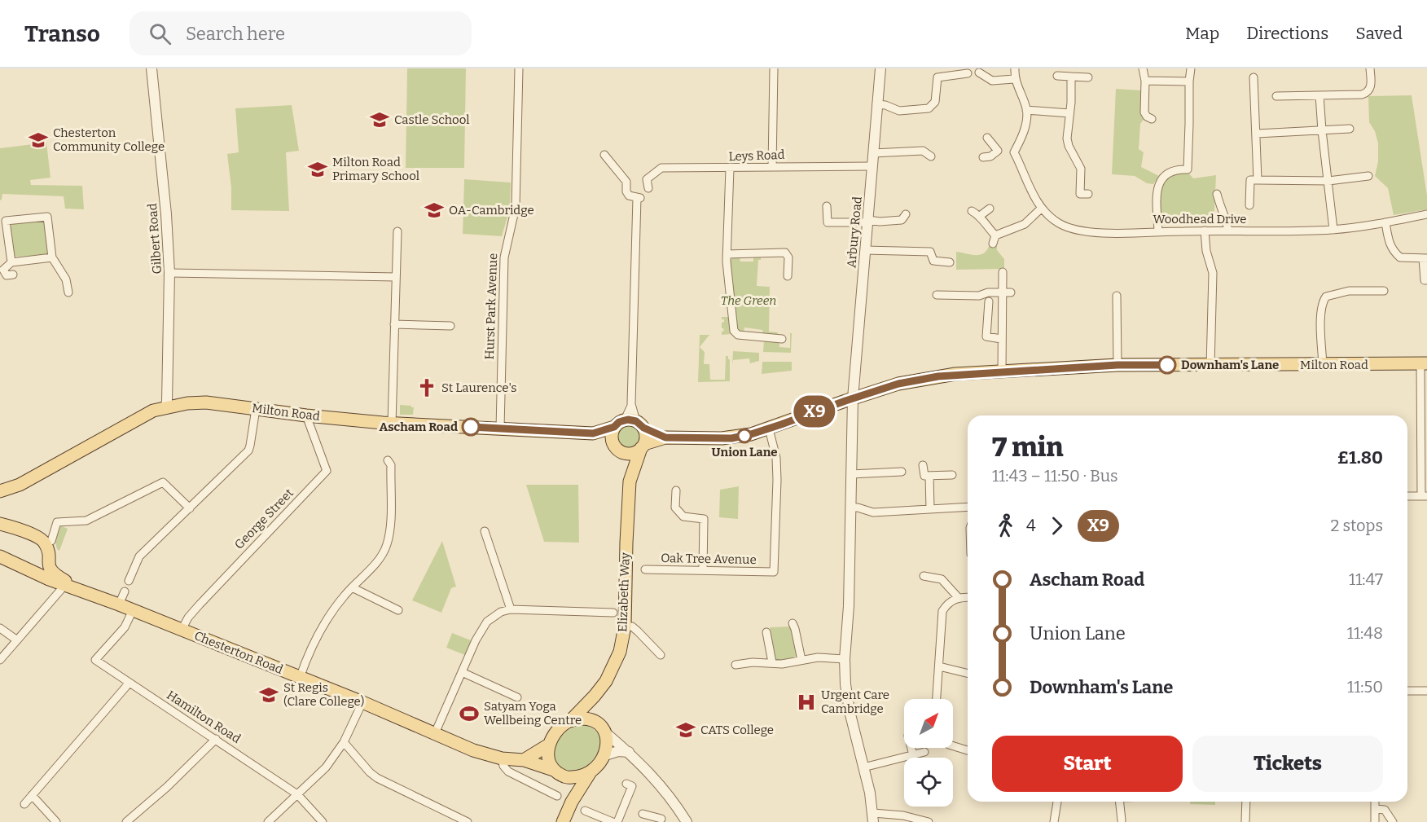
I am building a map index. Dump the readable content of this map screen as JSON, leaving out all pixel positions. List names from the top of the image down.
{
  "streets": {
    "main road": ["Milton Road", "Elizabeth Way", "Chesterton Road"],
    "street": [
      "Leys Road",
      "Woodhead Drive",
      "Arbury Road",
      "Gilbert Road",
      "Hurst Park Avenue",
      "George Street",
      "Oak Tree Avenue",
      "Hamilton Road"
    ]
  },
  "crossings": [
    ["Leys Road", "Arbury Road"],
    ["Arbury Road", "Milton Road"],
    ["Gilbert Road", "Milton Road"],
    ["Hurst Park Avenue", "Milton Road"],
    ["Milton Road", "George Street"],
    ["Milton Road", "Oak Tree Avenue"],
    ["Milton Road", "Elizabeth Way"],
    ["George Street", "Chesterton Road"],
    ["Elizabeth Way", "Chesterton Road"],
    ["Chesterton Road", "Hamilton Road"]
  ],
  "parks": ["The Green"],
  "places": {
    "school or university": [
      "Castle School",
      "Chesterton Community College",
      "Milton Road Primary School",
      "OA-Cambridge",
      "St Regis (Clare College)",
      "CATS College"
    ],
    "other": ["Downham's Lane", "Ascham Road", "Union Lane"],
    "church": ["St Laurence's"],
    "hospital": ["Urgent Care Cambridge"],
    "sports": ["Satyam Yoga Wellbeing Centre"]
  },
  "lines": ["bus line X9"],
  "north": "top right",
  "page": {
    "header": "Transo",
    "search": "Search here",
    "nav": ["Map", "Directions", "Saved"],
    "on_map": "X9",
    "heading": ["7 min", "11:43 – 11:50 · Bus", "£1.80"],
    "legs": ["4", "X9", "2 stops"],
    "list": [
      {
        "name": "Ascham Road",
        "value": "11:47"
      },
      {
        "name": "Union Lane",
        "value": "11:48"
      },
      {
        "name": "Downham's Lane",
        "value": "11:50"
      }
    ],
    "buttons": ["Start", "Tickets"]
  }
}
